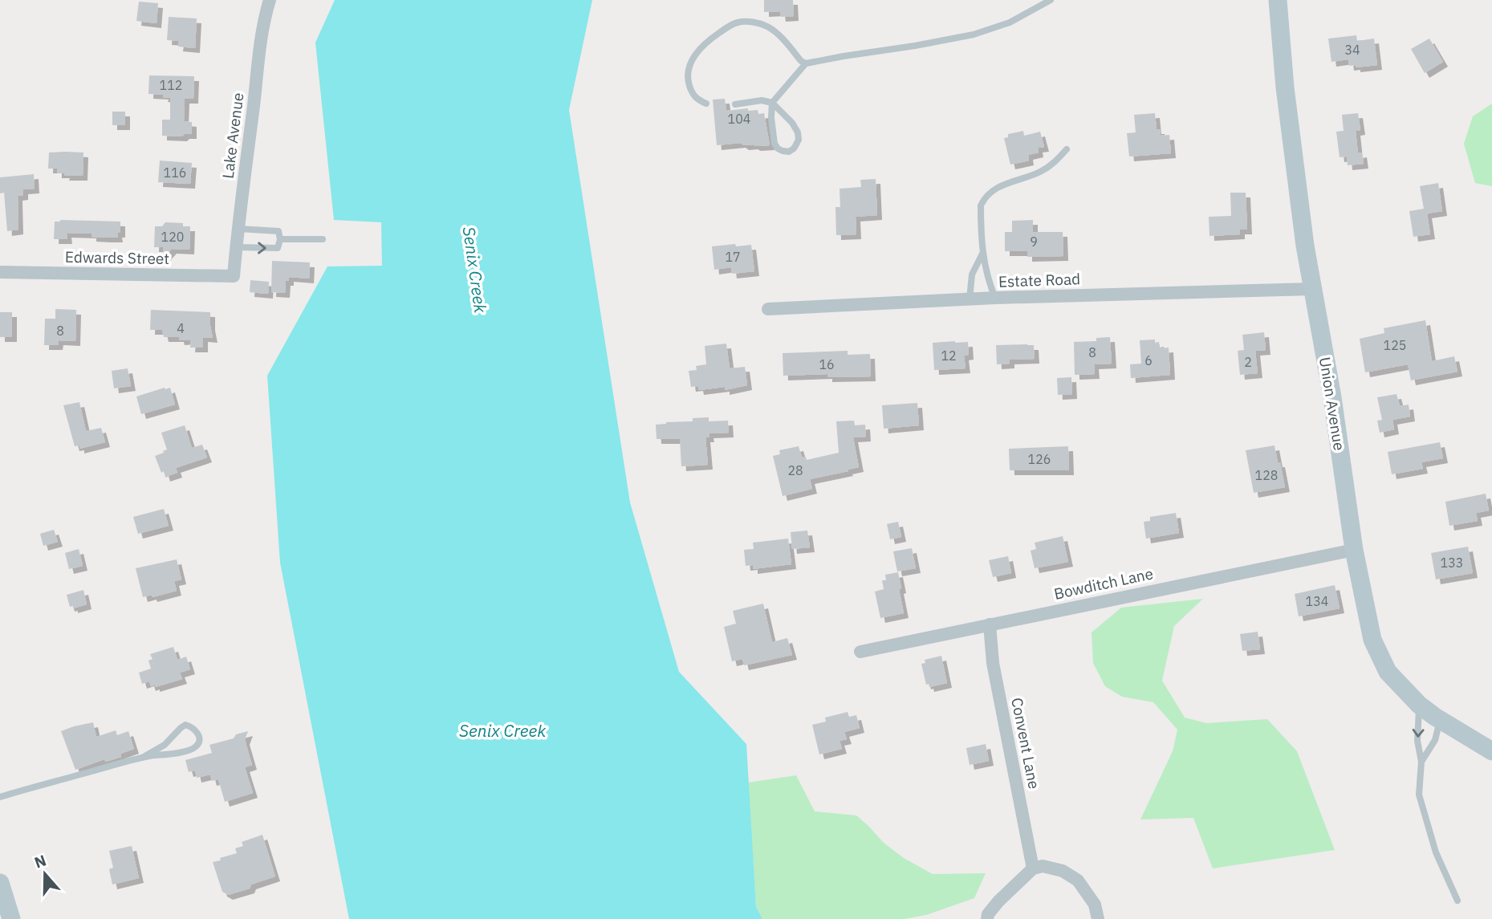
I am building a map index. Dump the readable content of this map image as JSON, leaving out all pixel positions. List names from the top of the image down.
{
  "streets": {
    "street": [
      "Lake Avenue",
      "Edwards Street",
      "Estate Road",
      "Union Avenue",
      "Bowditch Lane",
      "Convent Lane"
    ]
  },
  "crossings": [
    ["Lake Avenue", "Edwards Street"],
    ["Estate Road", "Union Avenue"],
    ["Union Avenue", "Bowditch Lane"],
    ["Bowditch Lane", "Convent Lane"]
  ],
  "water": ["Senix Creek"],
  "house_numbers": [
    "34",
    "112",
    "104",
    "116",
    "120",
    "9",
    "17",
    "4",
    "8",
    "125",
    "8",
    "12",
    "6",
    "2",
    "16",
    "126",
    "28",
    "128",
    "133",
    "134"
  ],
  "north": "top"
}
